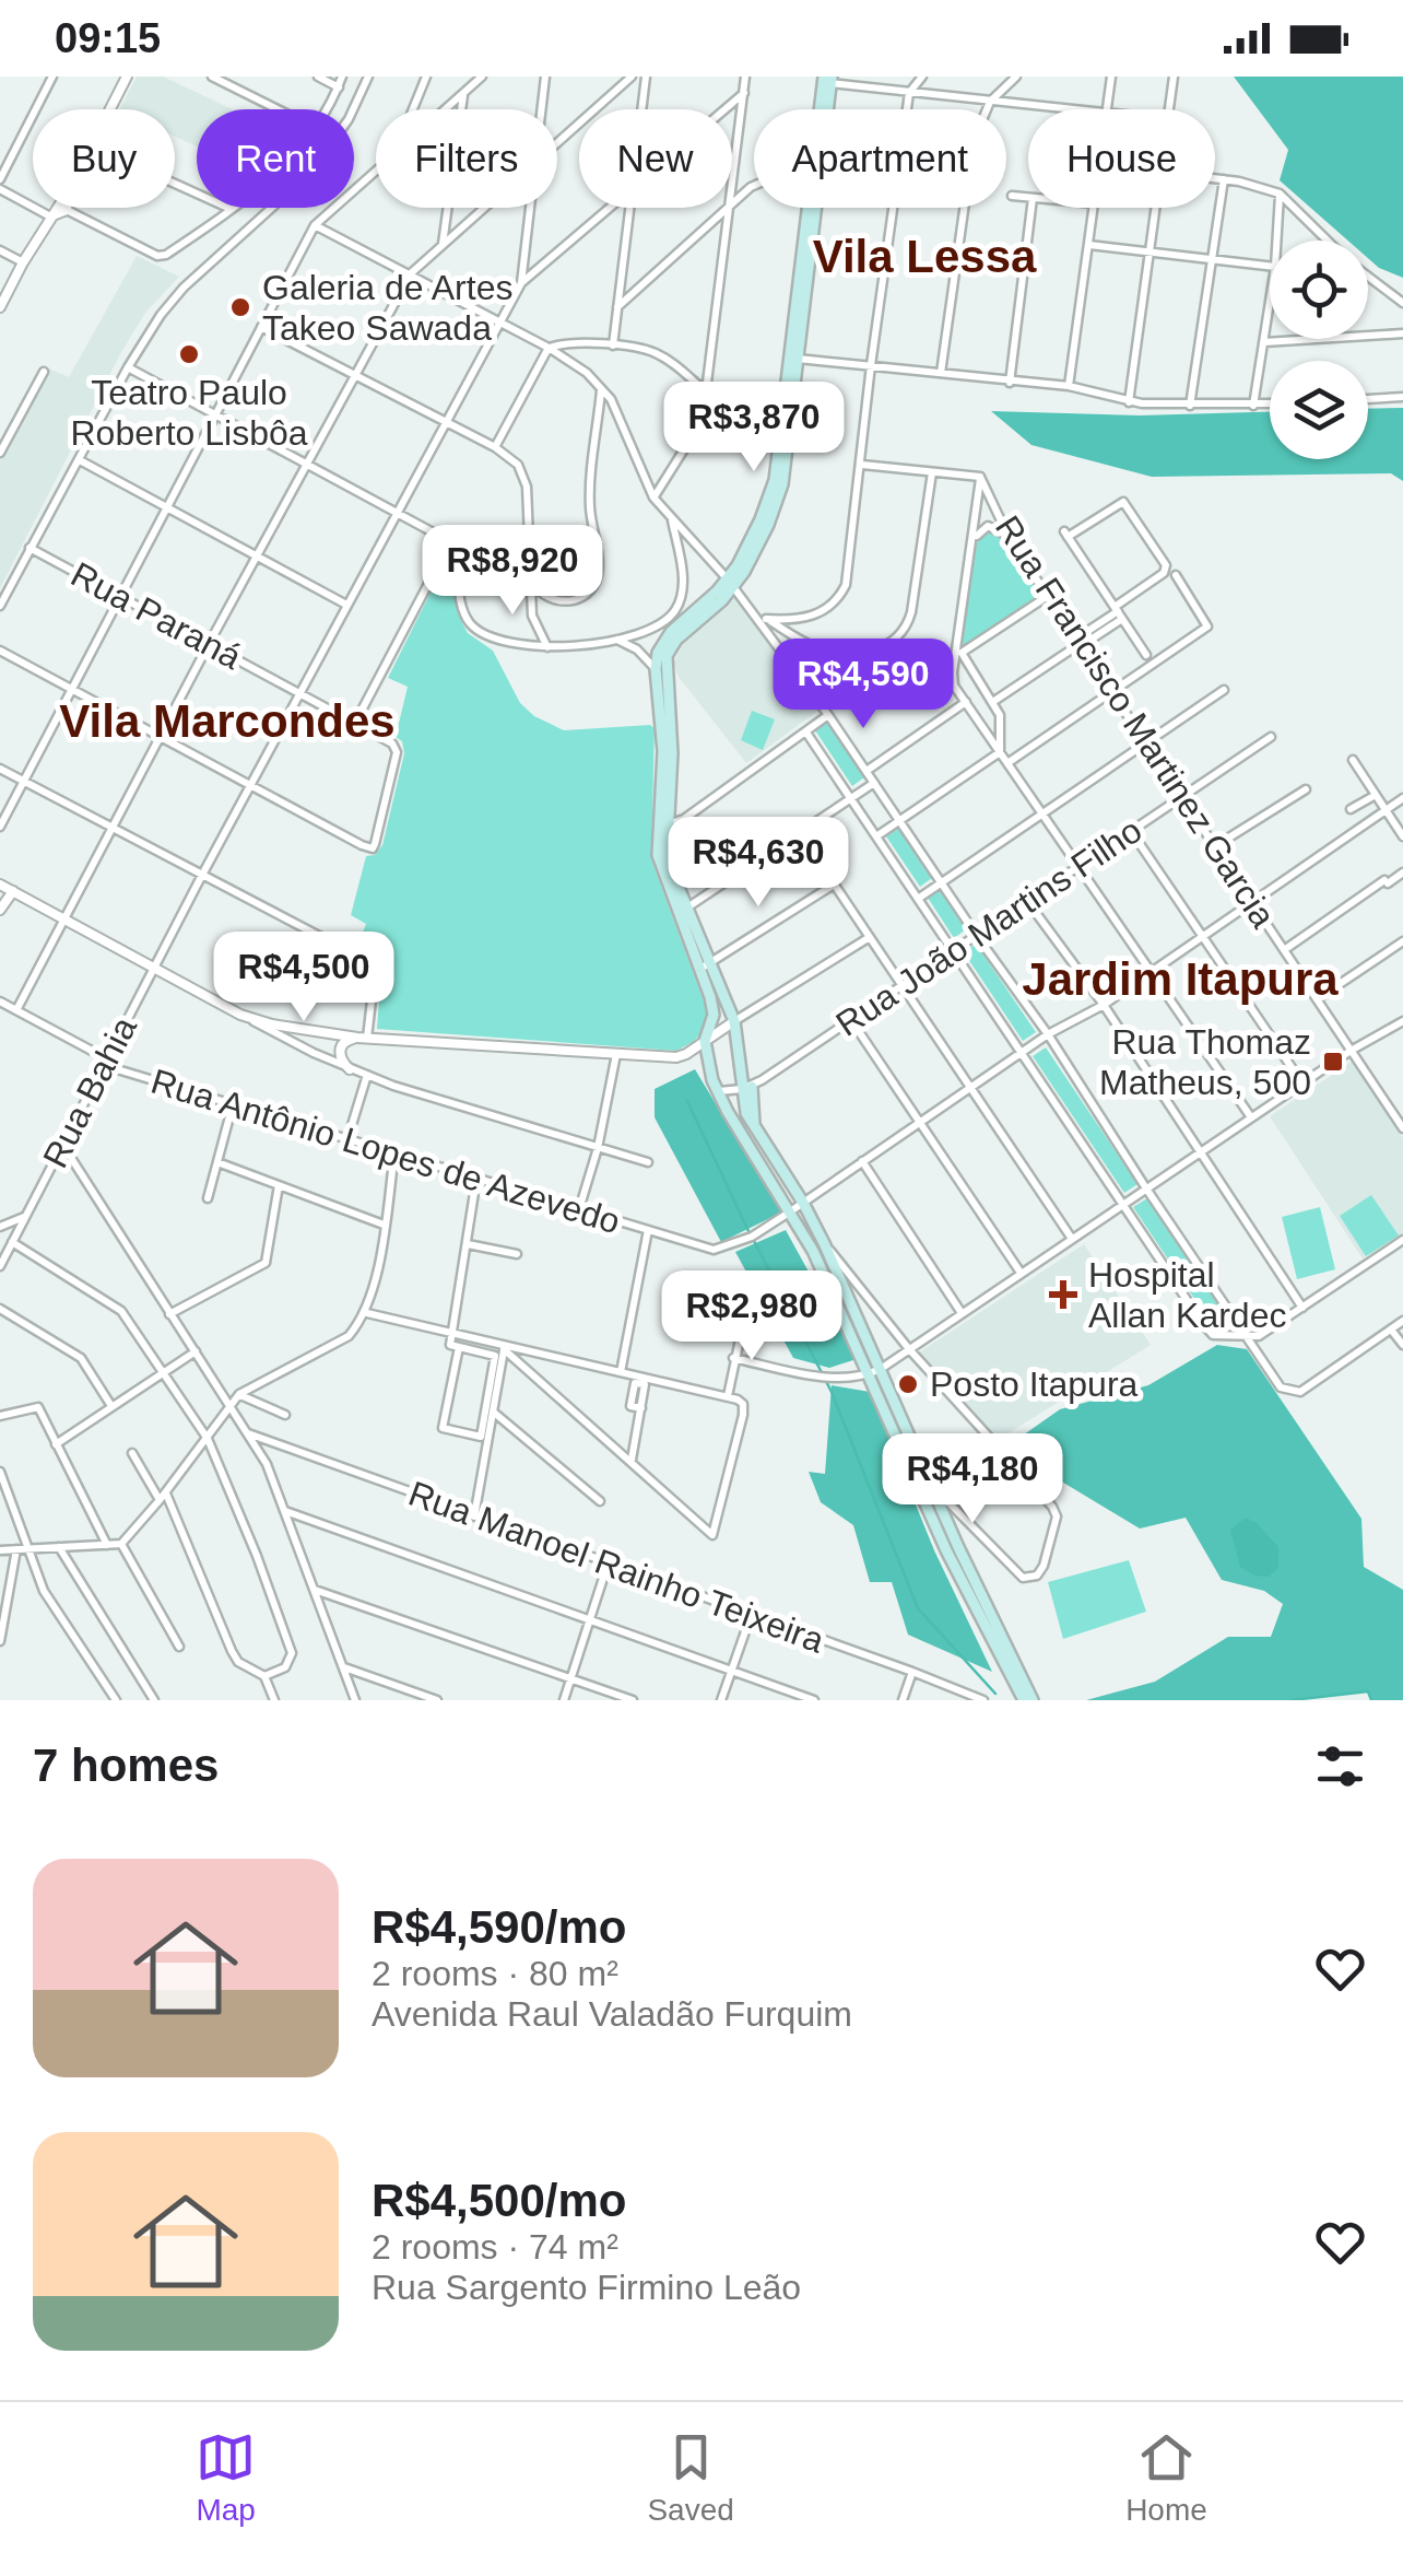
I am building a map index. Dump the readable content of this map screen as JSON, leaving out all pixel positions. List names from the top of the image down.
{
  "streets": {
    "street": [
      "Rua Paraná",
      "Rua Francisco Martinez Garcia",
      "Rua João Martins Filho",
      "Rua Bahia",
      "Rua Antônio Lopes de Azevedo",
      "Rua Manoel Rainho Teixeira"
    ]
  },
  "crossings": [
    ["Rua Paraná", "Rua Bahia"],
    ["Rua Francisco Martinez Garcia", "Rua João Martins Filho"],
    ["Rua Francisco Martinez Garcia", "Rua Antônio Lopes de Azevedo"],
    ["Rua Bahia", "Rua Antônio Lopes de Azevedo"]
  ],
  "districts": ["Vila Lessa", "Vila Marcondes", "Jardim Itapura"],
  "places": {
    "other": ["Galeria de Artes Takeo Sawada", "Teatro Paulo Roberto Lisbôa", "Posto Itapura"],
    "transit": ["Rua Thomaz Matheus, 500"],
    "health": ["Hospital Allan Kardec"]
  },
  "page": {
    "status": "09:15",
    "chip": [
      "Buy",
      "Rent",
      "Filters",
      "New",
      "Apartment",
      "House"
    ],
    "price": [
      "R$3,870",
      "R$8,920",
      "R$4,590",
      "R$4,630",
      "R$4,500",
      "R$2,980",
      "R$4,180"
    ],
    "heading": "7 homes",
    "list": [
      {
        "name": "R$4,590/mo",
        "note": "2 rooms · 80 m² · Avenida Raul Valadão Furquim"
      },
      {
        "name": "R$4,500/mo",
        "note": "2 rooms · 74 m² · Rua Sargento Firmino Leão"
      }
    ],
    "tabs": ["Map", "Saved", "Home"]
  }
}
